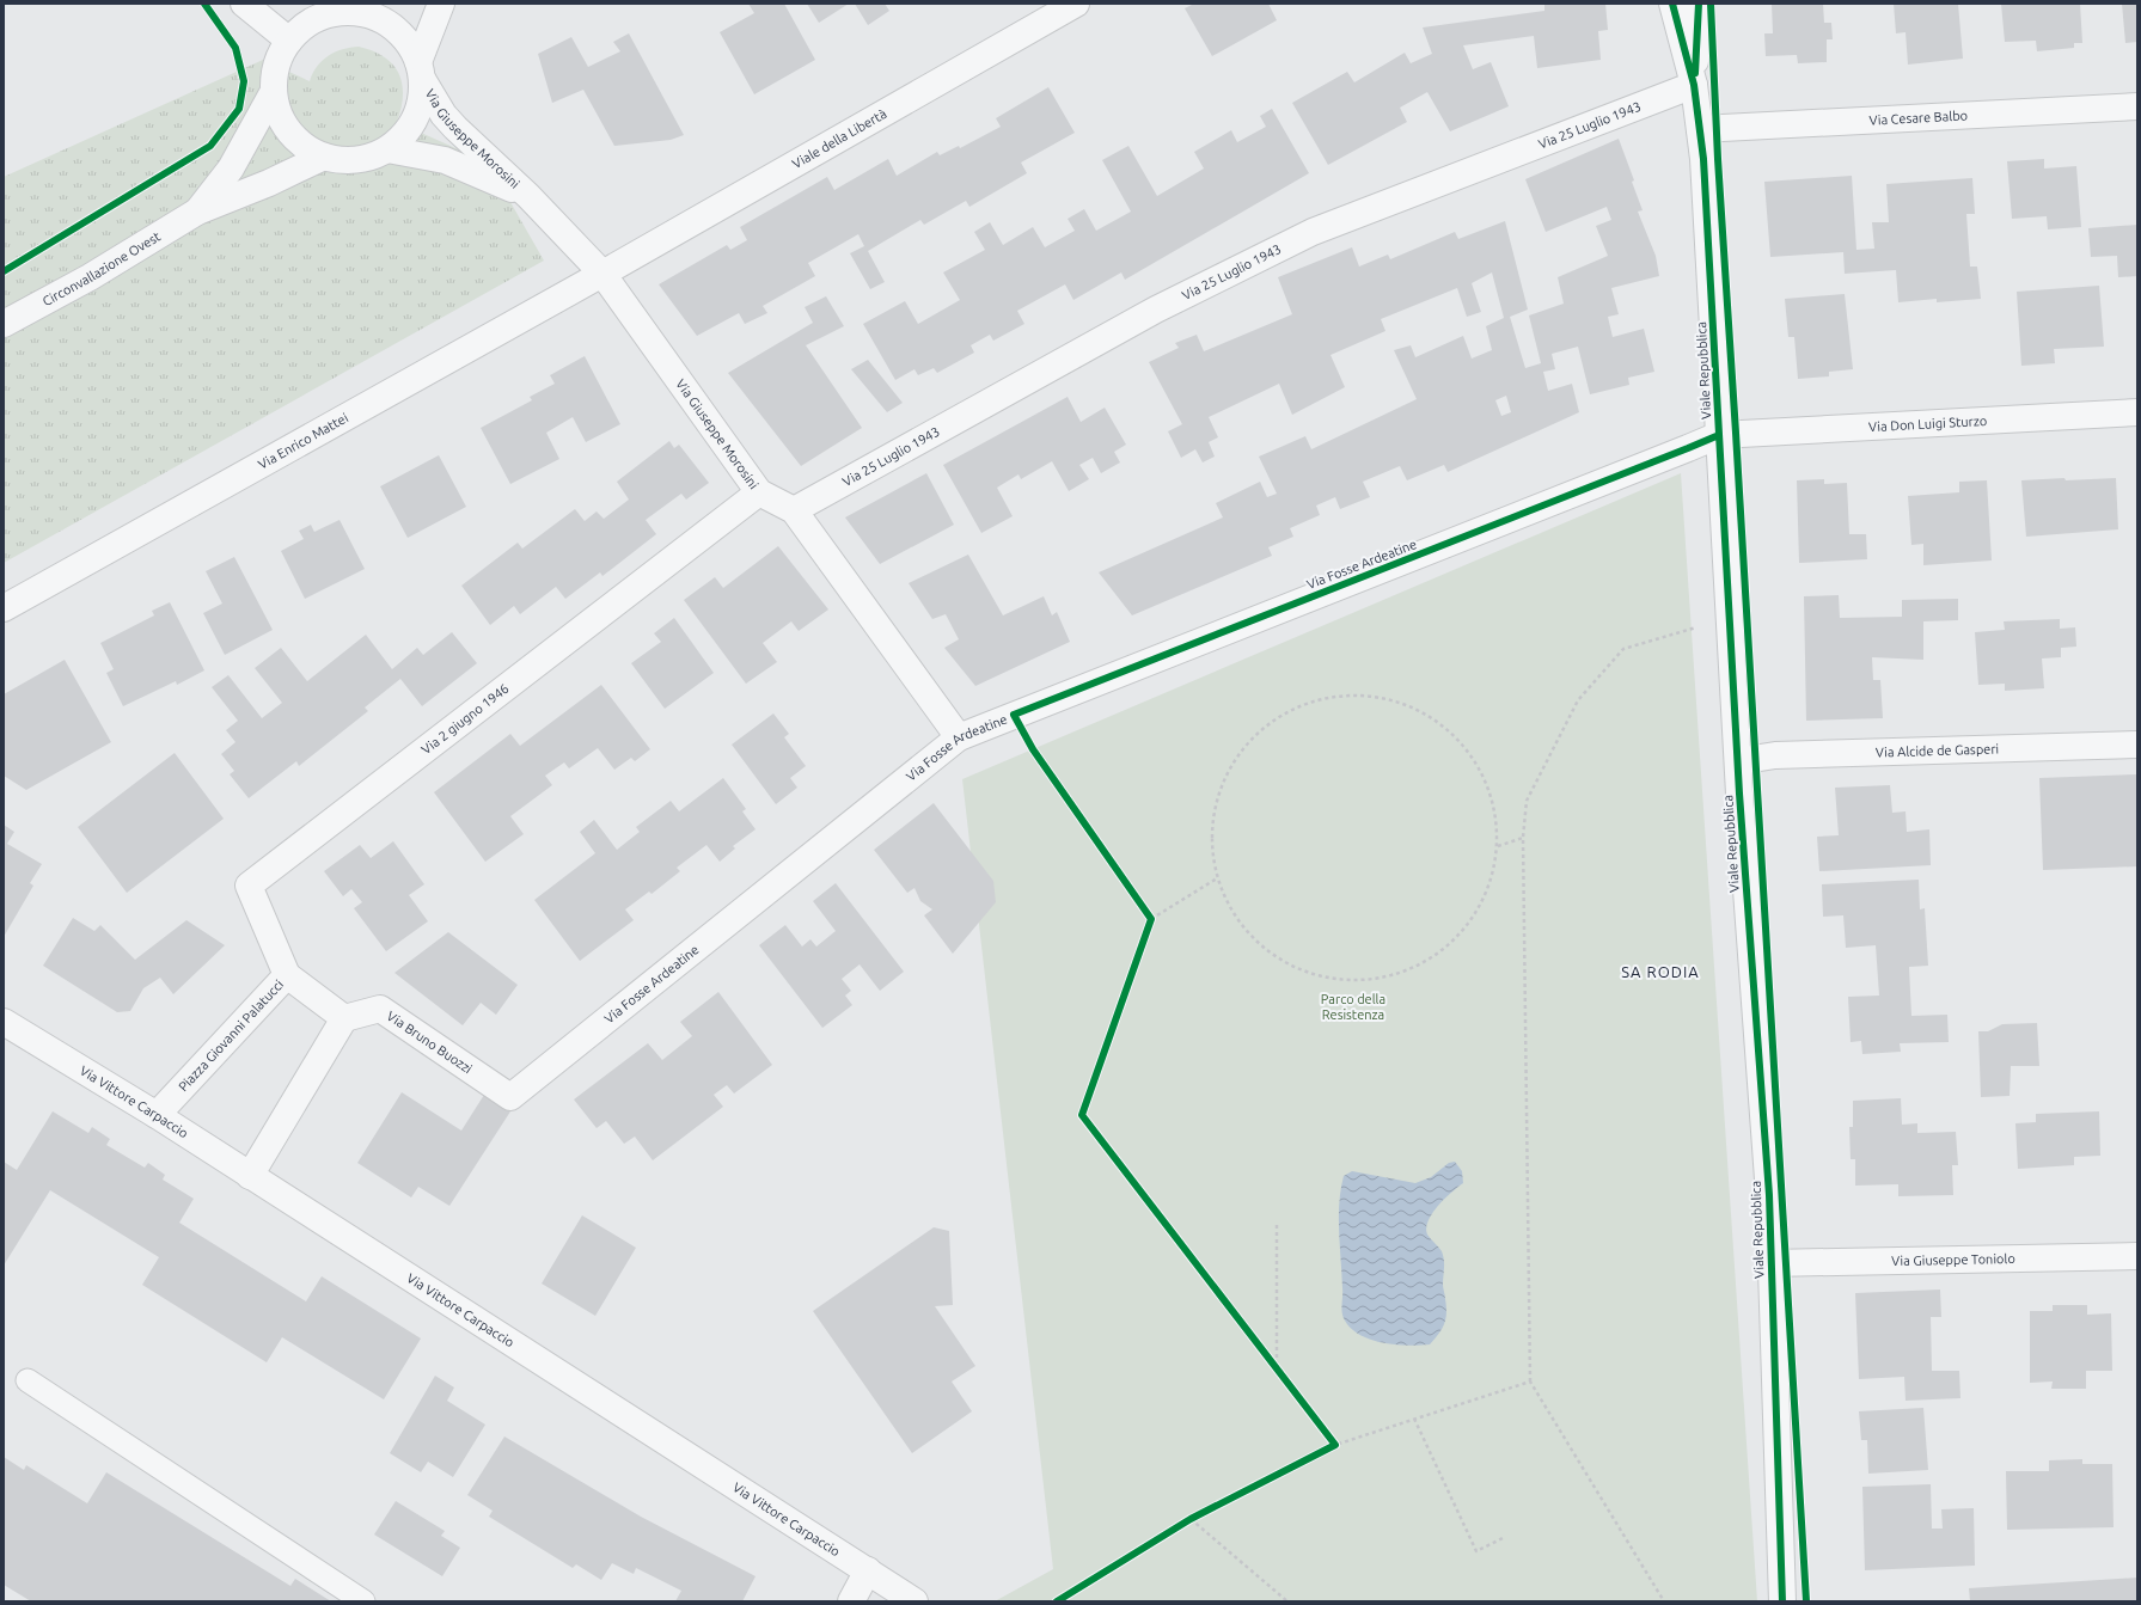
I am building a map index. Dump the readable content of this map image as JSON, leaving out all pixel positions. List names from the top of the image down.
{
  "streets": {
    "street": [
      "Via Cesare Balbo",
      "Via 25 Luglio 1943",
      "Via Giuseppe Morosini",
      "Viale della Libertà",
      "Circonvallazione Ovest",
      "Viale Repubblica",
      "Via Don Luigi Sturzo",
      "Via Enrico Mattei",
      "Via Fosse Ardeatine",
      "Via 2 giugno 1946",
      "Via Alcide de Gasperi",
      "Piazza Giovanni Palatucci",
      "Via Bruno Buozzi",
      "Via Vittore Carpaccio",
      "Via Giuseppe Toniolo"
    ]
  },
  "crossings": [
    ["Via Cesare Balbo", "Viale Repubblica"],
    ["Via 25 Luglio 1943", "Via Giuseppe Morosini"],
    ["Via 25 Luglio 1943", "Viale Repubblica"],
    ["Via Giuseppe Morosini", "Viale della Libertà"],
    ["Via Giuseppe Morosini", "Circonvallazione Ovest"],
    ["Via Giuseppe Morosini", "Via Enrico Mattei"],
    ["Via Giuseppe Morosini", "Via Fosse Ardeatine"],
    ["Via Giuseppe Morosini", "Via 2 giugno 1946"],
    ["Viale della Libertà", "Via Enrico Mattei"],
    ["Viale Repubblica", "Via Don Luigi Sturzo"],
    ["Viale Repubblica", "Via Fosse Ardeatine"],
    ["Viale Repubblica", "Via Alcide de Gasperi"],
    ["Viale Repubblica", "Via Giuseppe Toniolo"],
    ["Via Don Luigi Sturzo", "Via Fosse Ardeatine"],
    ["Via Fosse Ardeatine", "Via Bruno Buozzi"],
    ["Via 2 giugno 1946", "Piazza Giovanni Palatucci"],
    ["Piazza Giovanni Palatucci", "Via Bruno Buozzi"],
    ["Piazza Giovanni Palatucci", "Via Vittore Carpaccio"]
  ],
  "districts": ["SA RODIA"],
  "parks": ["Parco della Resistenza"]
}
